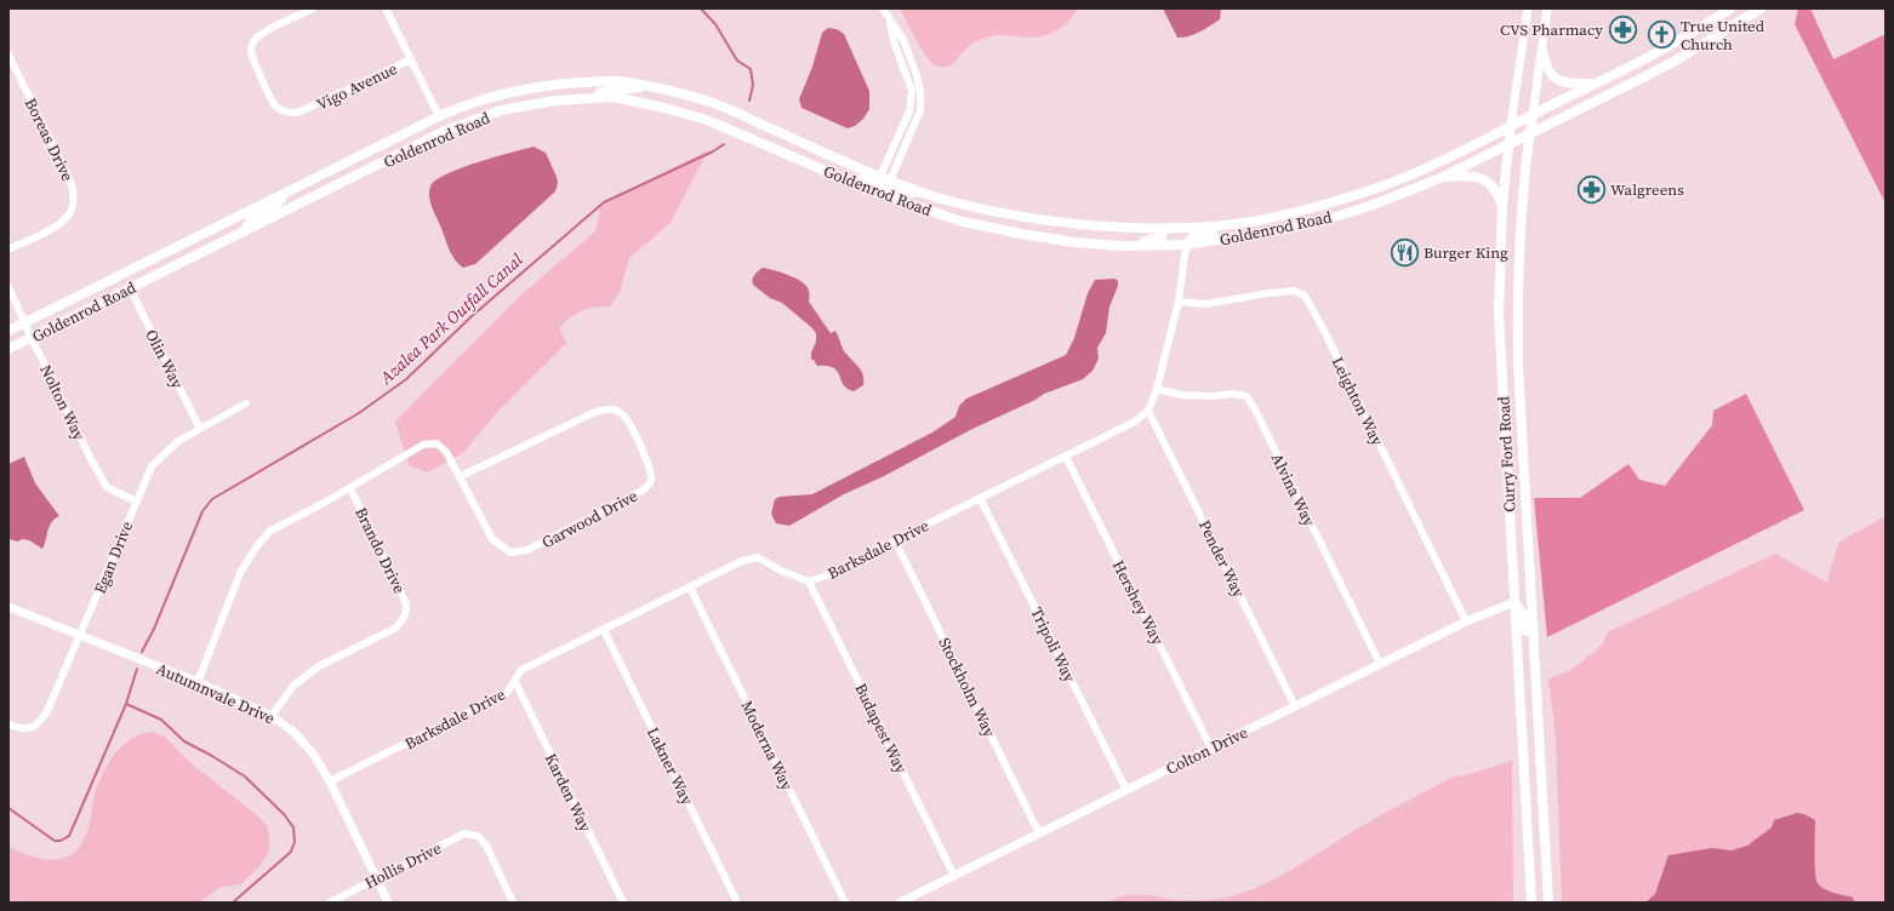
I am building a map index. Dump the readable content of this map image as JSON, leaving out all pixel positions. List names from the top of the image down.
{
  "streets": {
    "main road": ["Goldenrod Road", "Curry Ford Road"],
    "street": [
      "Vigo Avenue",
      "Boreas Drive",
      "Olin Way",
      "Leighton Way",
      "Nolton Way",
      "Alvina Way",
      "Garwood Drive",
      "Barksdale Drive",
      "Brando Drive",
      "Egan Drive",
      "Pender Way",
      "Hershey Way",
      "Tripoli Way",
      "Stockholm Way",
      "Autumnvale Drive",
      "Budapest Way",
      "Moderna Way",
      "Colton Drive",
      "Lakner Way",
      "Karden Way",
      "Hollis Drive"
    ]
  },
  "crossings": [
    ["Goldenrod Road", "Olin Way"],
    ["Goldenrod Road", "Nolton Way"],
    ["Goldenrod Road", "Curry Ford Road"],
    ["Olin Way", "Egan Drive"],
    ["Leighton Way", "Colton Drive"],
    ["Nolton Way", "Egan Drive"],
    ["Curry Ford Road", "Colton Drive"],
    ["Alvina Way", "Colton Drive"],
    ["Garwood Drive", "Brando Drive"],
    ["Garwood Drive", "Autumnvale Drive"],
    ["Barksdale Drive", "Pender Way"],
    ["Barksdale Drive", "Hershey Way"],
    ["Barksdale Drive", "Tripoli Way"],
    ["Barksdale Drive", "Stockholm Way"],
    ["Barksdale Drive", "Autumnvale Drive"],
    ["Barksdale Drive", "Budapest Way"],
    ["Barksdale Drive", "Moderna Way"],
    ["Barksdale Drive", "Lakner Way"],
    ["Barksdale Drive", "Karden Way"],
    ["Brando Drive", "Autumnvale Drive"],
    ["Egan Drive", "Autumnvale Drive"],
    ["Pender Way", "Colton Drive"],
    ["Hershey Way", "Colton Drive"],
    ["Tripoli Way", "Colton Drive"],
    ["Stockholm Way", "Colton Drive"],
    ["Autumnvale Drive", "Hollis Drive"],
    ["Budapest Way", "Colton Drive"]
  ],
  "water": ["Azalea Park Outfall Canal"],
  "places": {
    "pharmacy": ["CVS Pharmacy", "Walgreens"],
    "church": ["True United Church"],
    "restaurant": ["Burger King"]
  }
}
